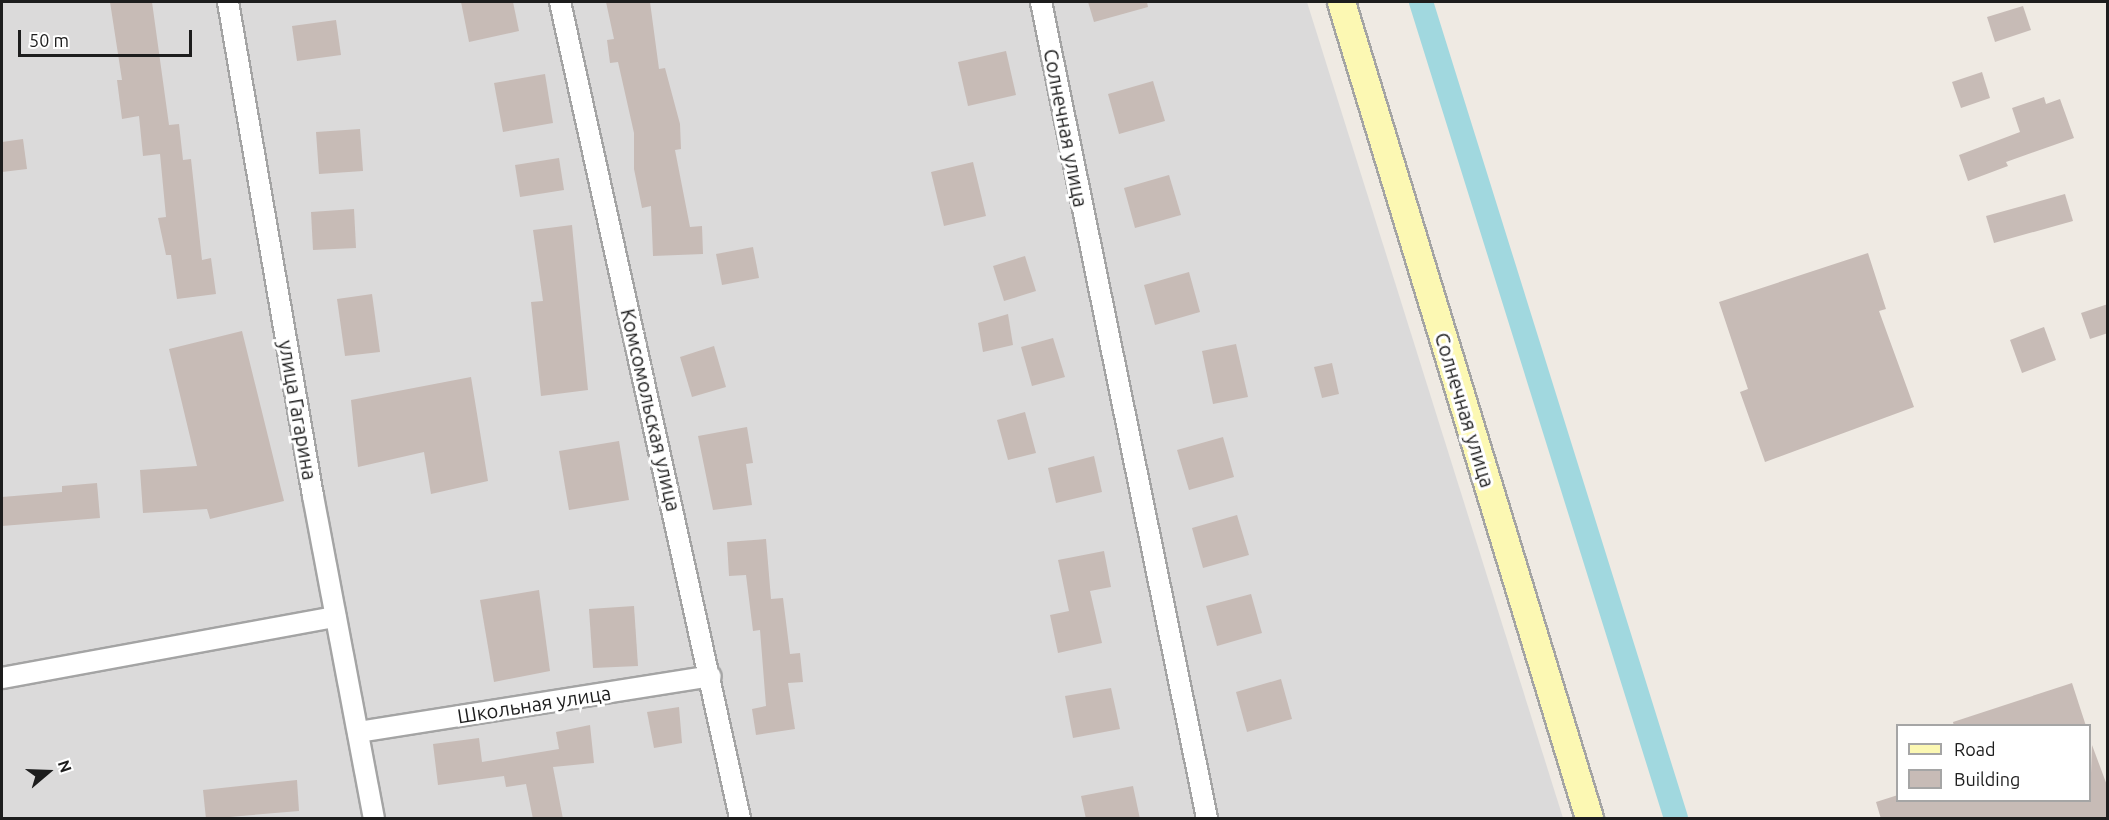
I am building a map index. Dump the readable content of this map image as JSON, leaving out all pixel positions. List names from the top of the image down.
{
  "streets": {
    "main road": ["Солнечная улица"],
    "street": ["улица Гагарина", "Комсомольская улица", "Школьная улица"]
  },
  "crossings": [
    ["улица Гагарина", "Школьная улица"],
    ["Комсомольская улица", "Школьная улица"]
  ],
  "legend": ["Road", "Building"],
  "scale_bar": "50 m",
  "north": "right"
}
